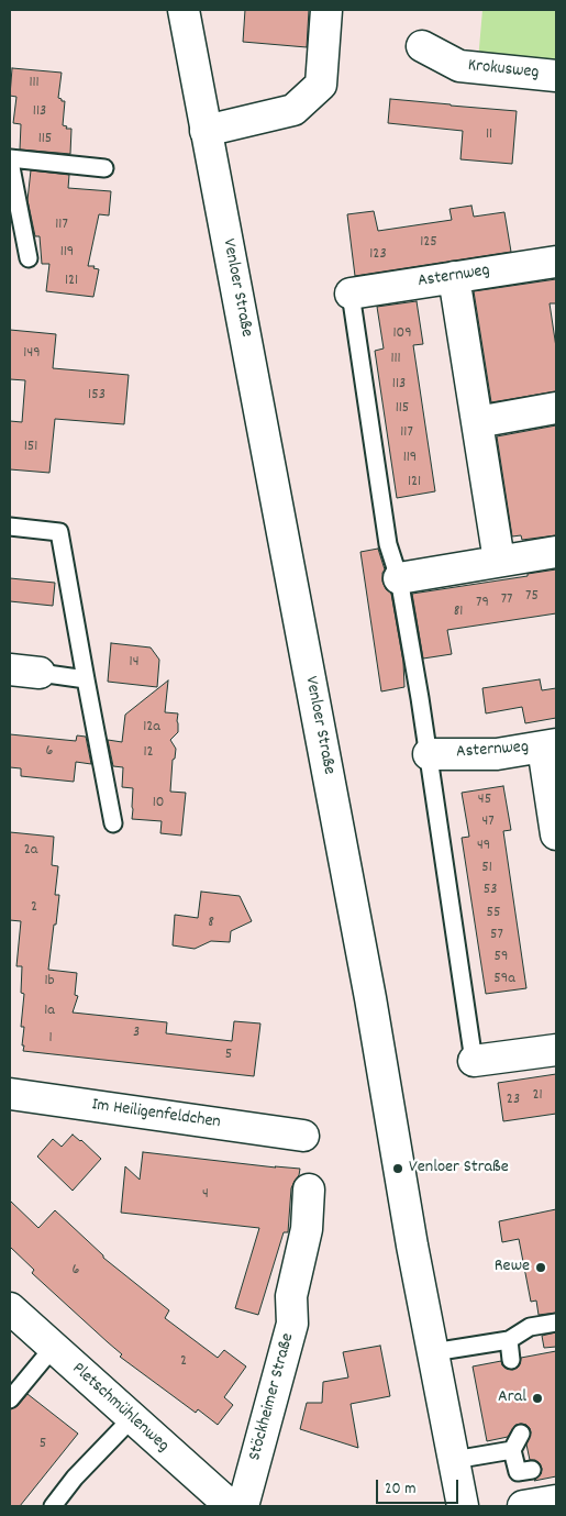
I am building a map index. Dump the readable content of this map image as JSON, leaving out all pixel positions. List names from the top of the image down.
{
  "streets": {
    "street": [
      "Krokusweg",
      "Asternweg",
      "Venloer Straße",
      "Im Heiligenfeldchen",
      "Stöckheimer Straße",
      "Pletschmühlenweg"
    ]
  },
  "places": ["Venloer Straße", "Rewe", "Aral"],
  "house_numbers": [
    "111",
    "113",
    "11",
    "115",
    "117",
    "125",
    "119",
    "123",
    "121",
    "109",
    "149",
    "111",
    "113",
    "153",
    "115",
    "117",
    "151",
    "119",
    "121",
    "75",
    "77",
    "79",
    "81",
    "14",
    "12a",
    "6",
    "12",
    "45",
    "10",
    "47",
    "49",
    "2a",
    "51",
    "53",
    "2",
    "55",
    "8",
    "57",
    "59",
    "59a",
    "1b",
    "1a",
    "3",
    "1",
    "5",
    "21",
    "23",
    "4",
    "6",
    "2",
    "5"
  ],
  "scale_bar": "20 m"
}
